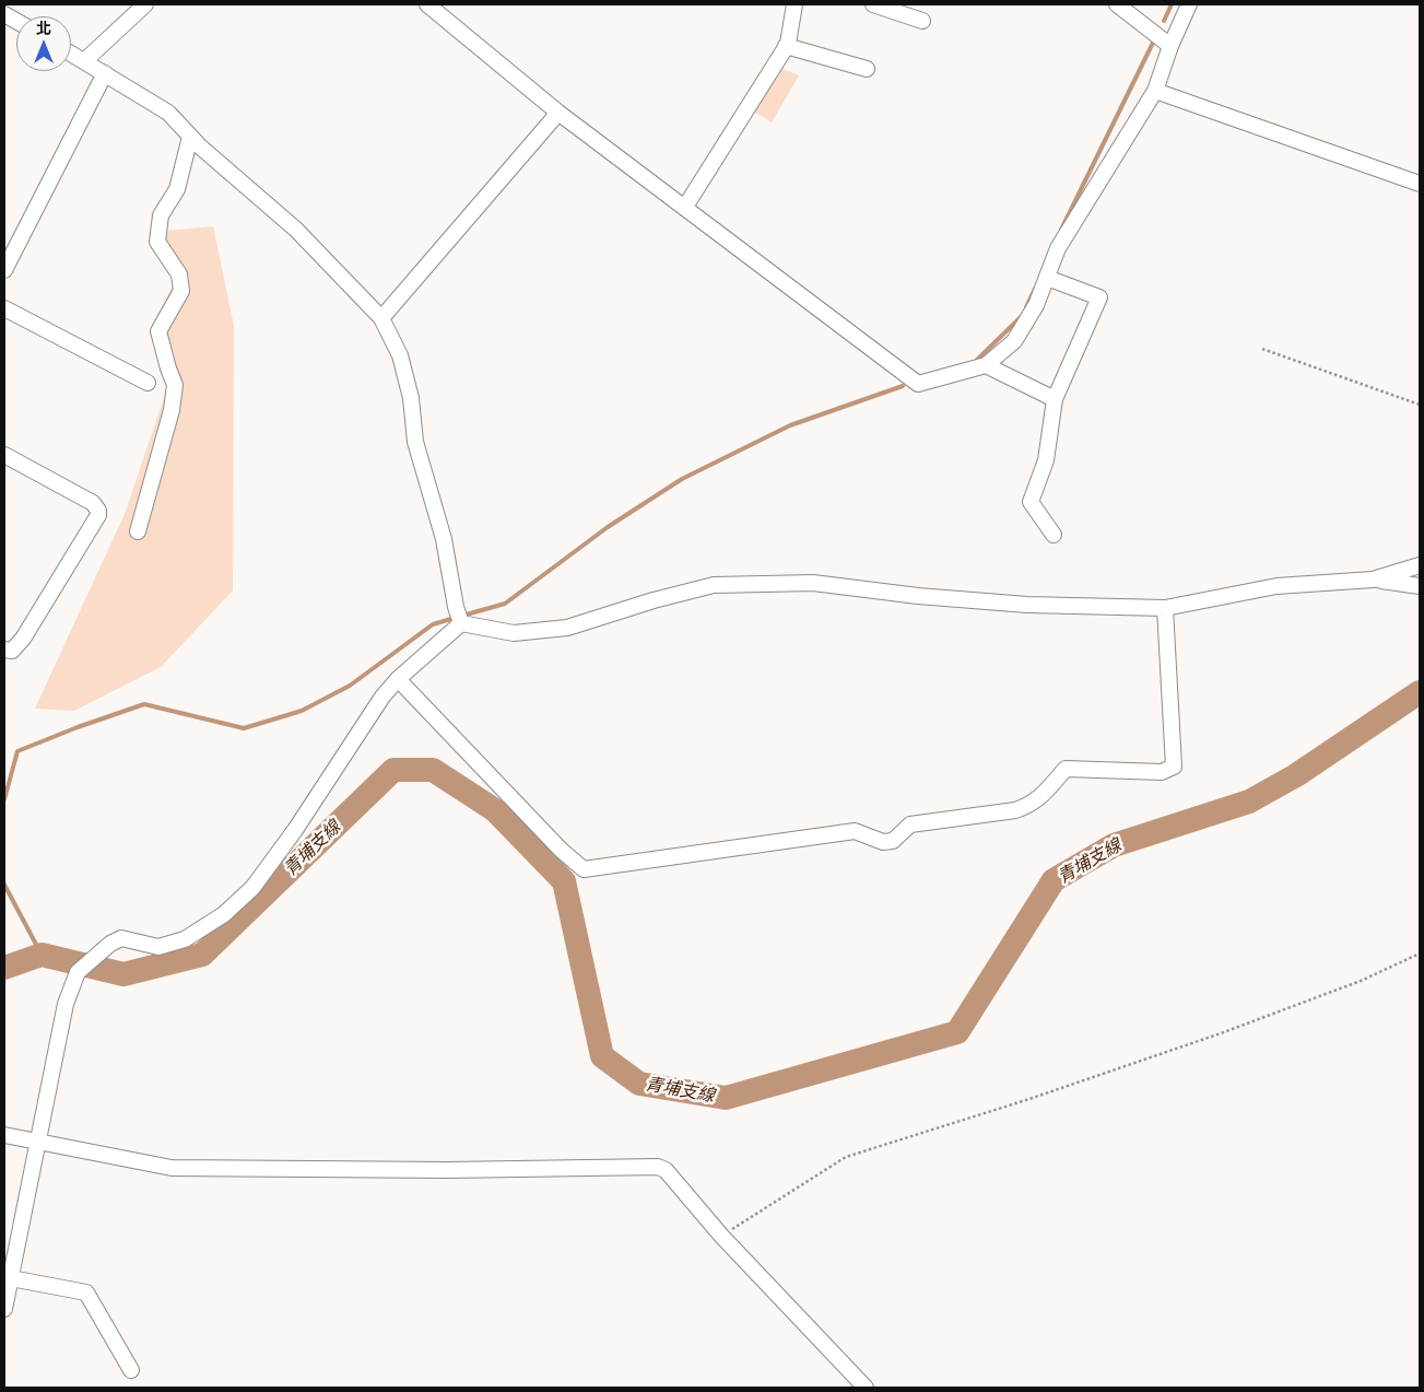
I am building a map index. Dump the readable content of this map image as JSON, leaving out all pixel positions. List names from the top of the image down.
{
  "water": ["青埔支線"],
  "north": "top"
}
